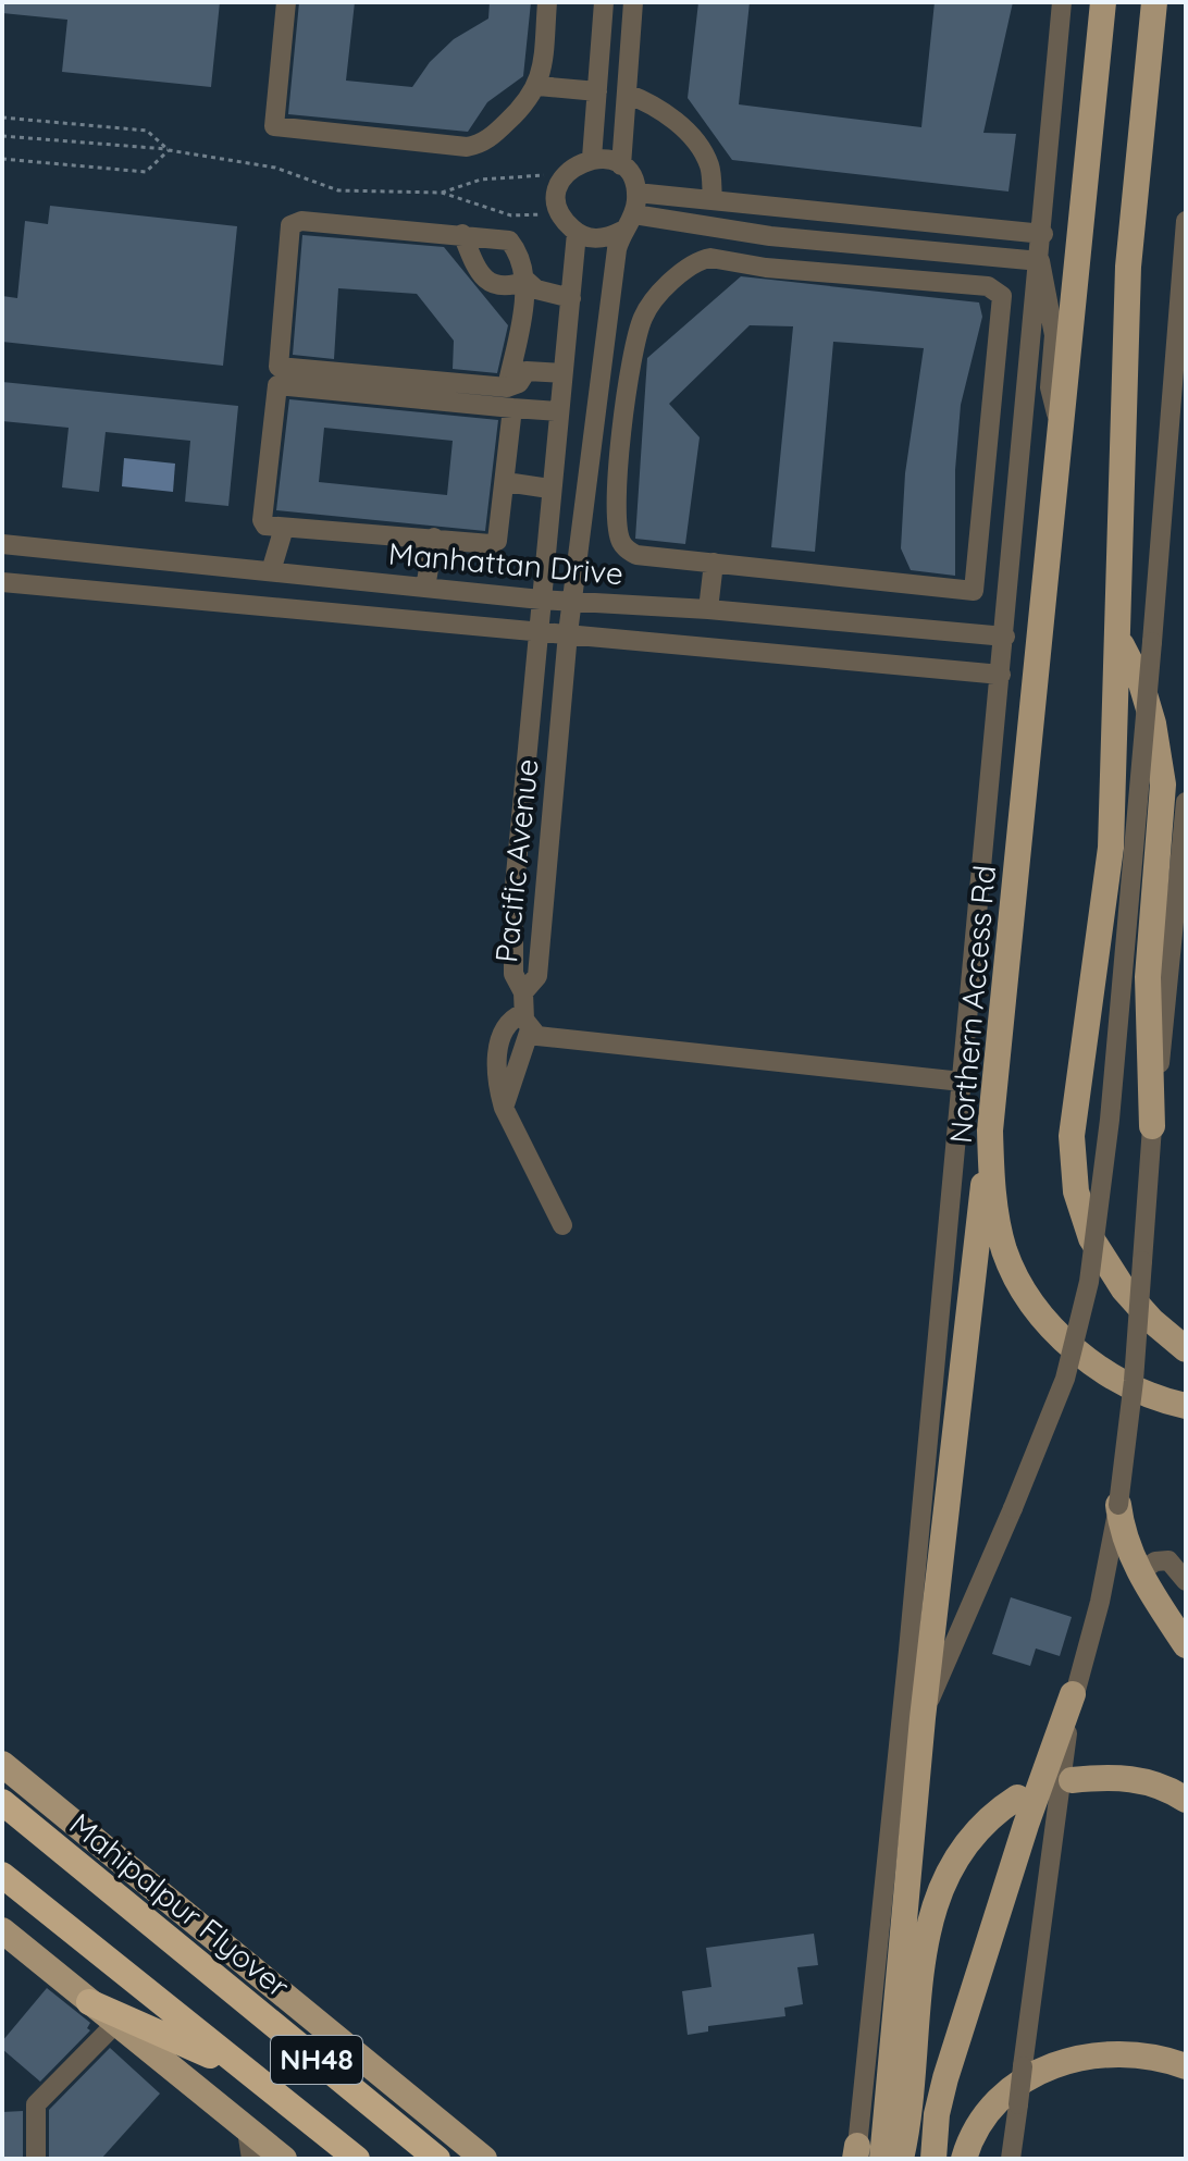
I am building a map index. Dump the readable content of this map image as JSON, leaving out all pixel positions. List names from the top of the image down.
{
  "streets": {
    "highway": ["Mahipalpur Flyover", "NH48"],
    "main road": ["Northern Access Rd"],
    "street": ["Manhattan Drive", "Pacific Avenue"]
  },
  "crossings": [
    ["Manhattan Drive", "Pacific Avenue"]
  ]
}
